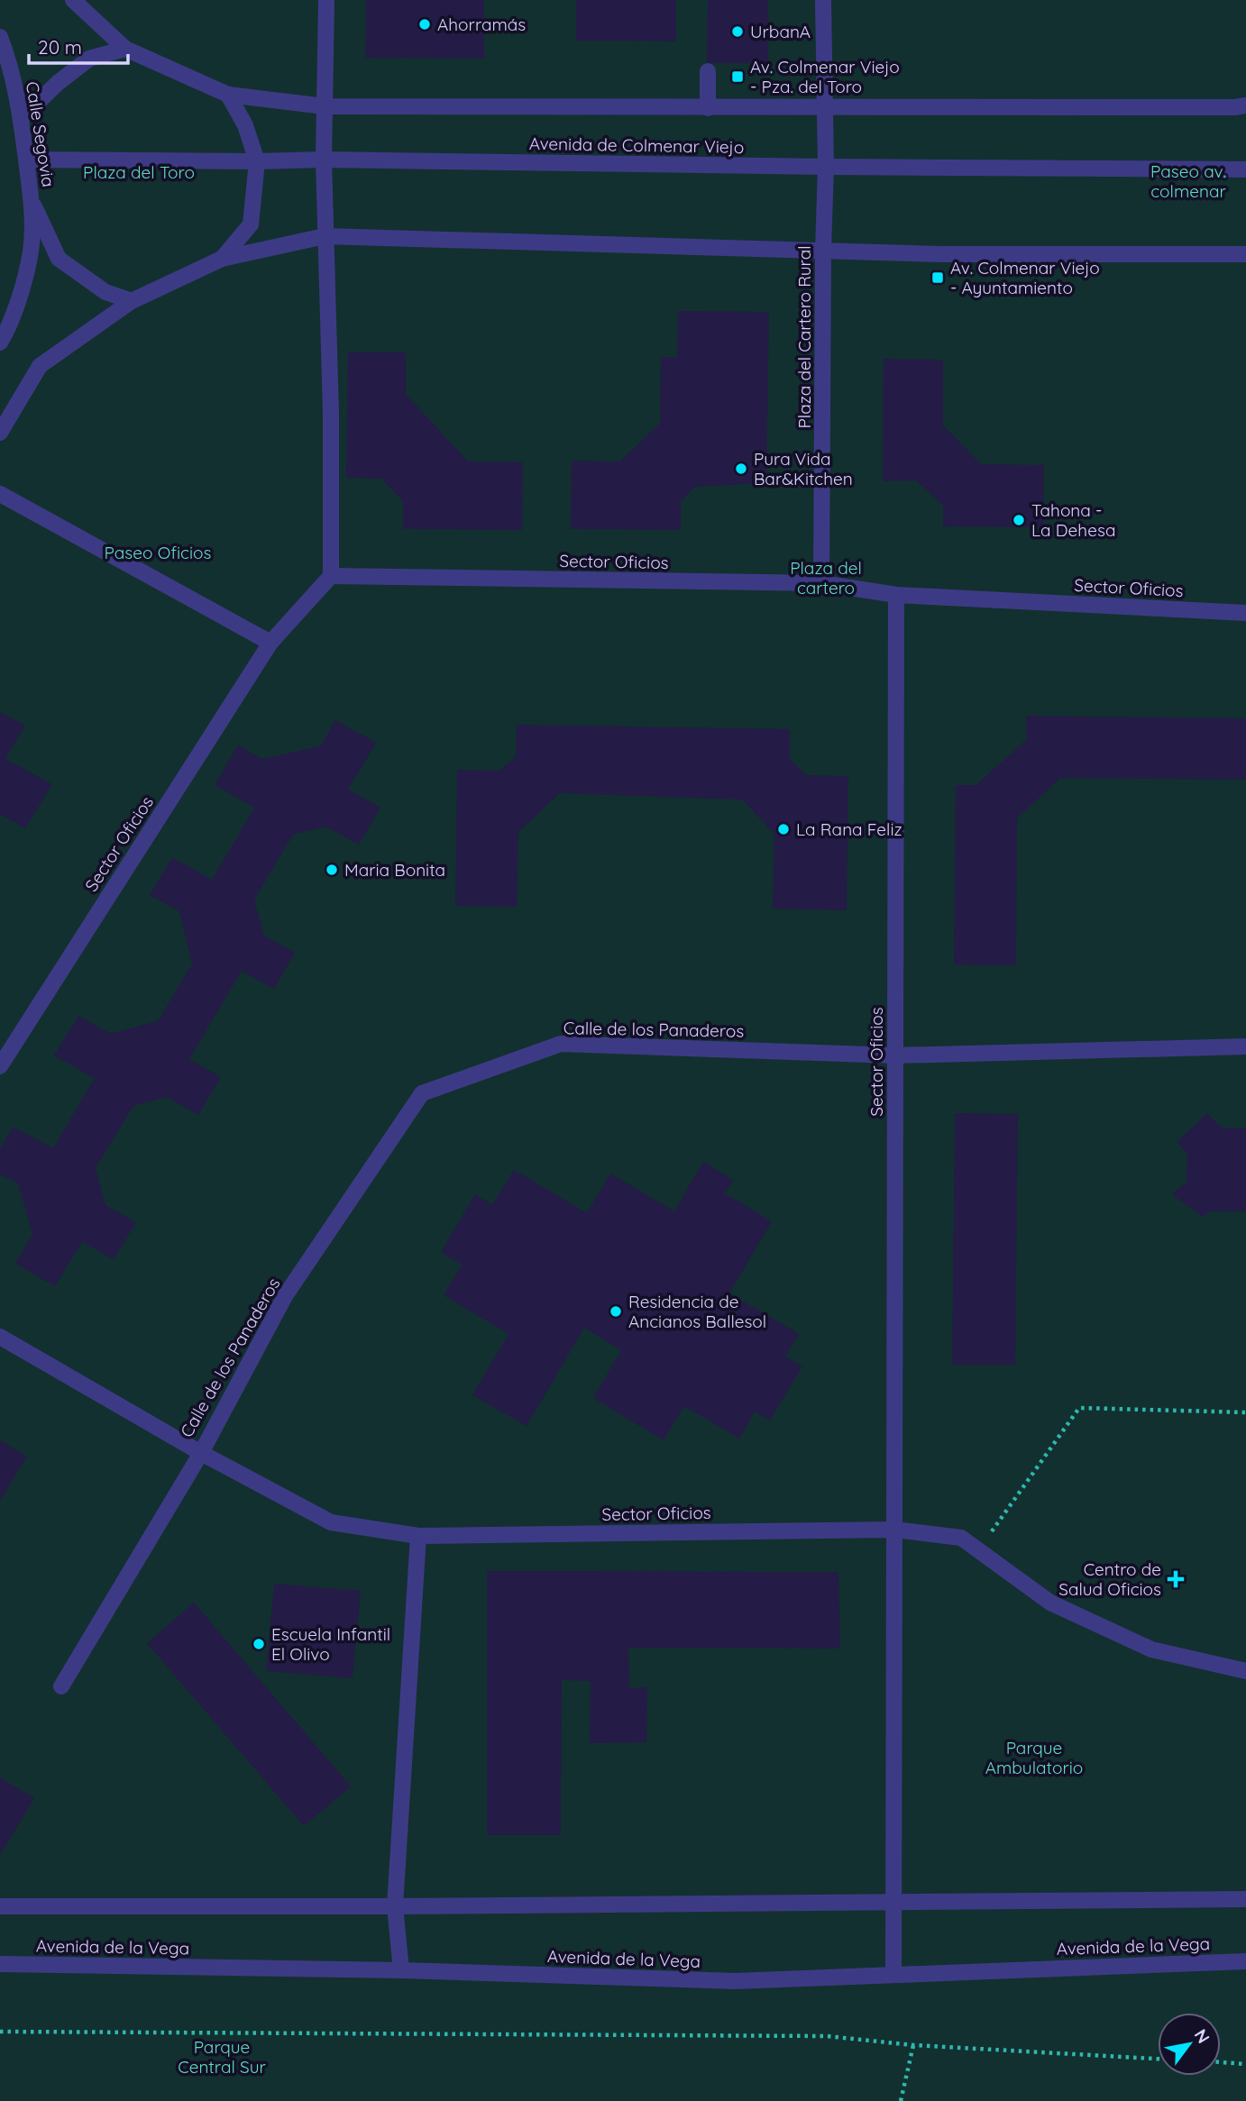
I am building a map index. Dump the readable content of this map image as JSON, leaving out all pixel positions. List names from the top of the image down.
{
  "streets": {
    "street": [
      "Calle Segovia",
      "Avenida de Colmenar Viejo",
      "Plaza del Cartero Rural",
      "Sector Oficios",
      "Calle de los Panaderos",
      "Avenida de la Vega"
    ]
  },
  "crossings": [
    ["Calle Segovia", "Avenida de Colmenar Viejo"],
    ["Avenida de Colmenar Viejo", "Plaza del Cartero Rural"],
    ["Plaza del Cartero Rural", "Sector Oficios"],
    ["Sector Oficios", "Calle de los Panaderos"],
    ["Sector Oficios", "Avenida de la Vega"]
  ],
  "parks": [
    "Paseo av. colmenar",
    "Plaza del Toro",
    "Paseo Oficios",
    "Plaza del cartero",
    "Parque Ambulatorio",
    "Parque Central Sur"
  ],
  "places": {
    "other": [
      "Ahorramás",
      "UrbanA",
      "Pura Vida Bar&Kitchen",
      "Tahona - La Dehesa",
      "La Rana Feliz",
      "Maria Bonita",
      "Residencia de Ancianos Ballesol",
      "Escuela Infantil El Olivo"
    ],
    "transit": ["Av. Colmenar Viejo - Pza. del Toro", "Av. Colmenar Viejo - Ayuntamiento"],
    "health": ["Centro de Salud Oficios"]
  },
  "scale_bar": "20 m",
  "north": "top right"
}
